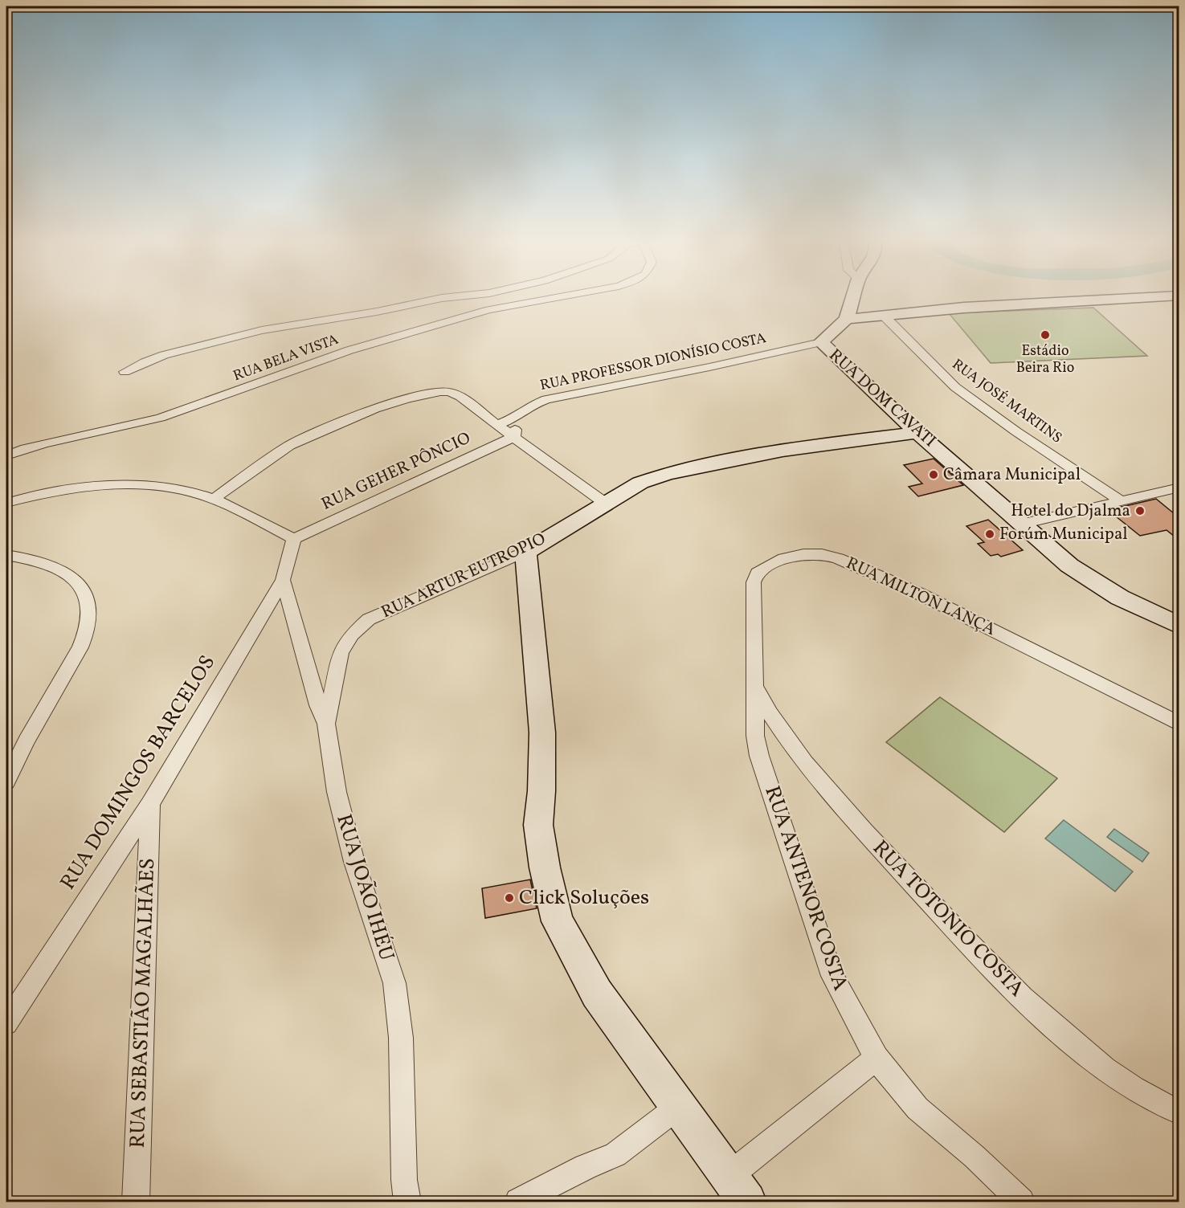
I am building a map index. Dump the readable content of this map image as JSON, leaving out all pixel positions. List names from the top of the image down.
{
  "streets": {
    "main road": ["RUA DOM CAVATI", "RUA ARTUR EUTROPIO"],
    "street": [
      "RUA BELA VISTA",
      "RUA PROFESSOR DIONÍSIO COSTA",
      "RUA JOSÉ MARTINS",
      "RUA GEHER PÔNCIO",
      "RUA MILTON LANÇA",
      "RUA DOMINGOS BARCELOS",
      "RUA JOÃO IHÉU",
      "RUA ANTENOR COSTA",
      "RUA TOTONIO COSTA",
      "RUA SEBASTIÃO MAGALHÃES"
    ]
  },
  "crossings": [
    ["RUA PROFESSOR DIONÍSIO COSTA", "RUA DOM CAVATI"],
    ["RUA DOM CAVATI", "RUA ARTUR EUTROPIO"],
    ["RUA GEHER PÔNCIO", "RUA DOMINGOS BARCELOS"],
    ["RUA ARTUR EUTROPIO", "RUA JOÃO IHÉU"],
    ["RUA MILTON LANÇA", "RUA ANTENOR COSTA"],
    ["RUA MILTON LANÇA", "RUA TOTONIO COSTA"],
    ["RUA DOMINGOS BARCELOS", "RUA JOÃO IHÉU"],
    ["RUA DOMINGOS BARCELOS", "RUA SEBASTIÃO MAGALHÃES"]
  ],
  "places": [
    "Estádio Beira Rio",
    "Câmara Municipal",
    "Hotel do Djalma",
    "Forúm Municipal",
    "Click Soluções"
  ]
}
